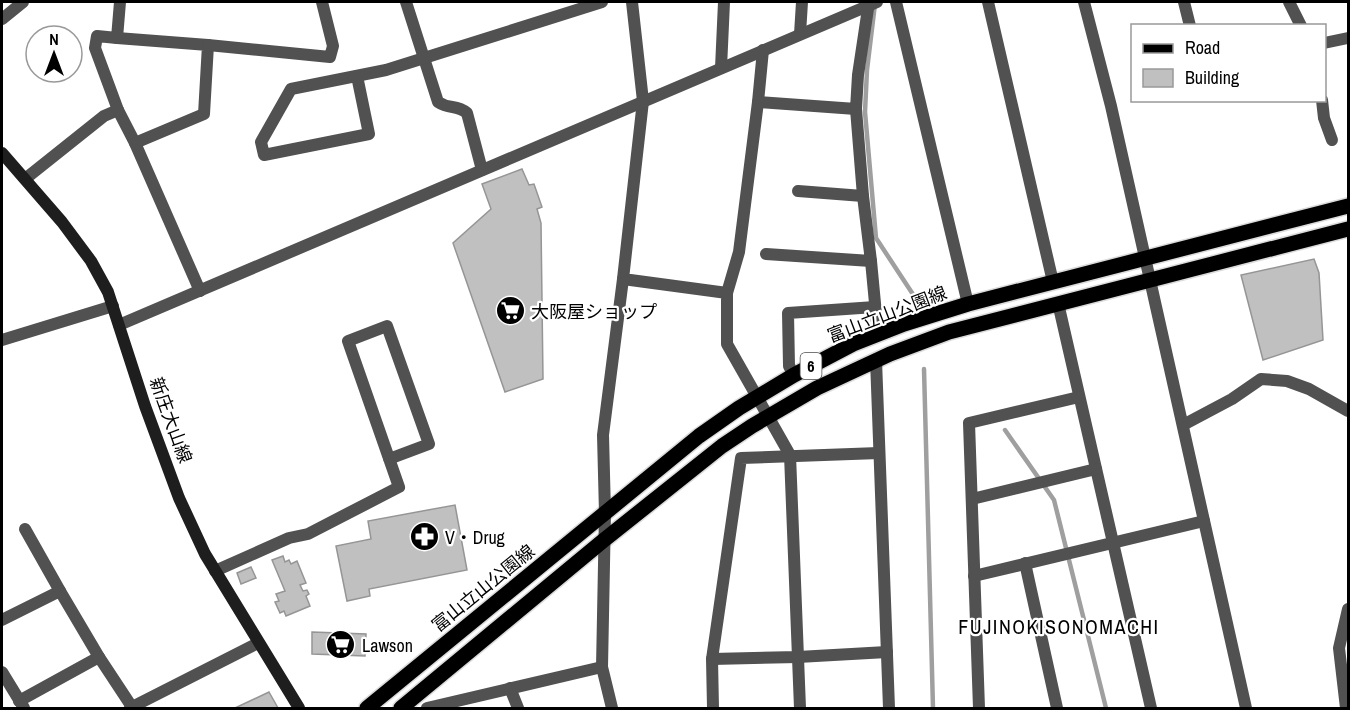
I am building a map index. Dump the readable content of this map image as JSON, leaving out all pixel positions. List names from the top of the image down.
{
  "streets": {
    "main road": ["富山立山公園線", "6", "新庄大山線"]
  },
  "districts": ["FUJINOKISONOMACHI"],
  "places": {
    "supermarket": ["大阪屋ショップ", "Lawson"],
    "pharmacy": ["V・Drug"]
  },
  "legend": ["Road", "Building"],
  "north": "top"
}
